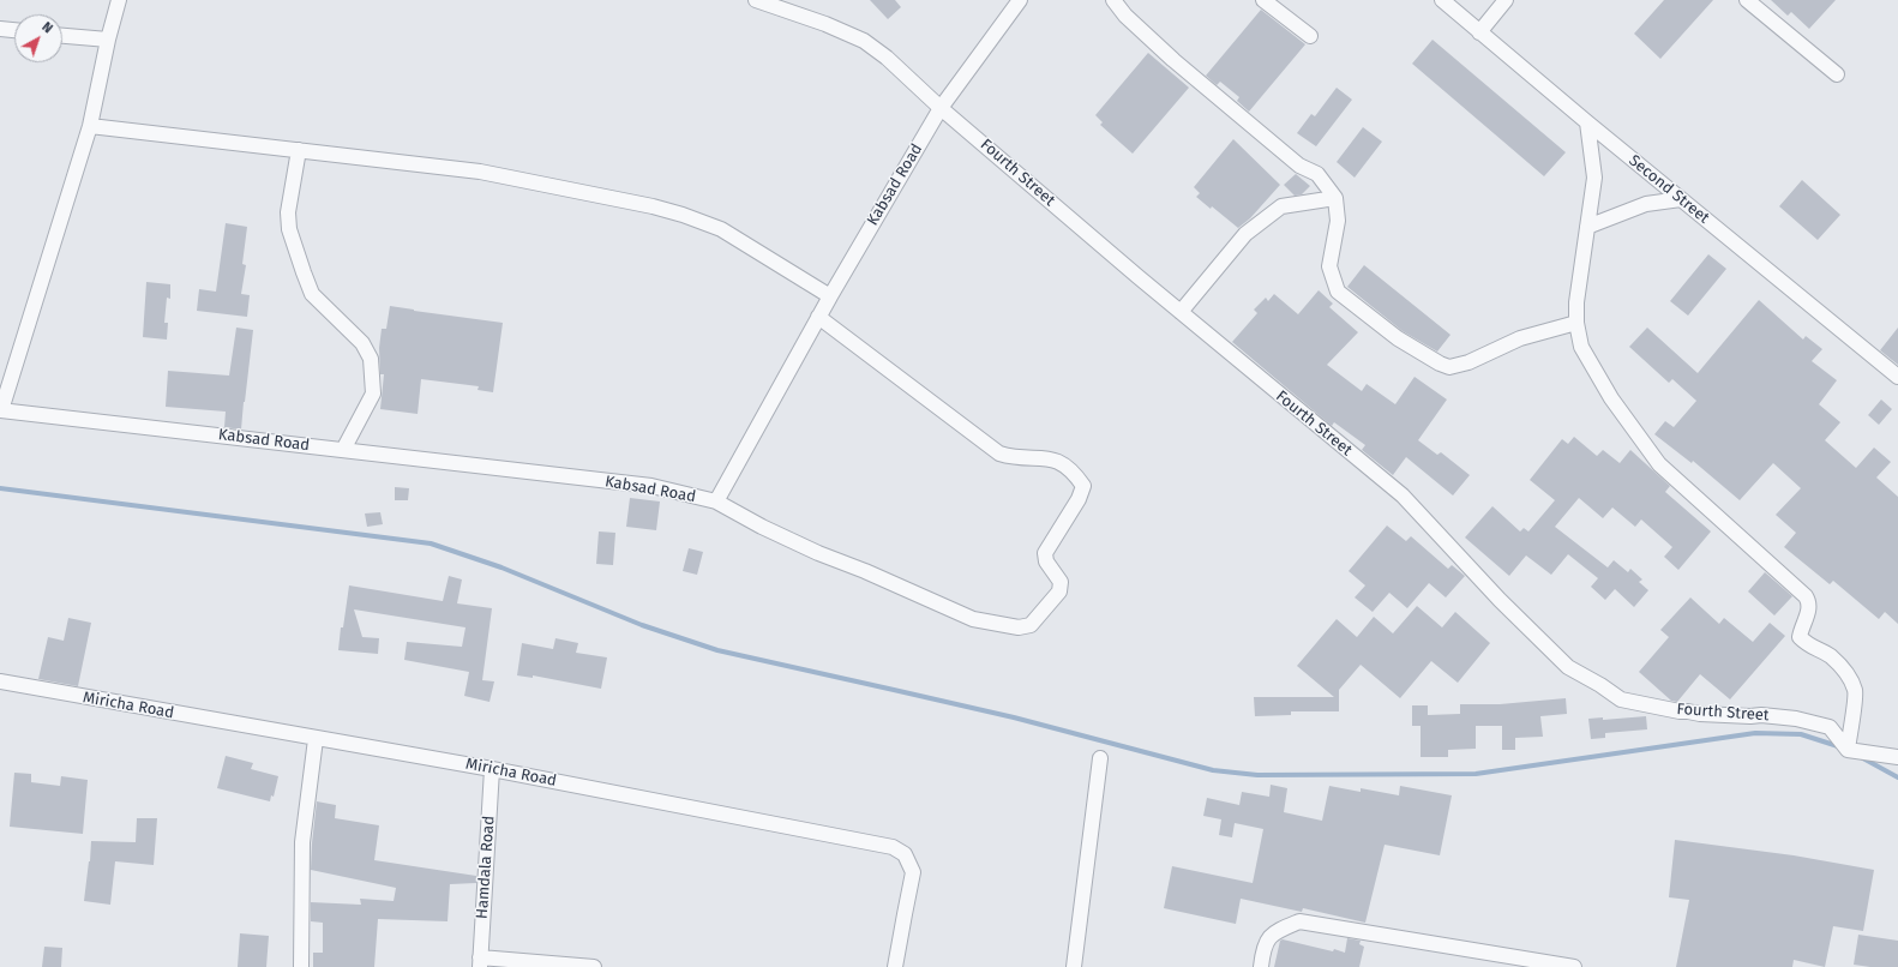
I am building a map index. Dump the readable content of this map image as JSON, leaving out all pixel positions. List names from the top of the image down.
{
  "streets": {
    "street": [
      "Fourth Street",
      "Kabsad Road",
      "Second Street",
      "Miricha Road",
      "Hamdala Road"
    ]
  },
  "crossings": [
    ["Fourth Street", "Kabsad Road"],
    ["Miricha Road", "Hamdala Road"]
  ],
  "north": "top right"
}
